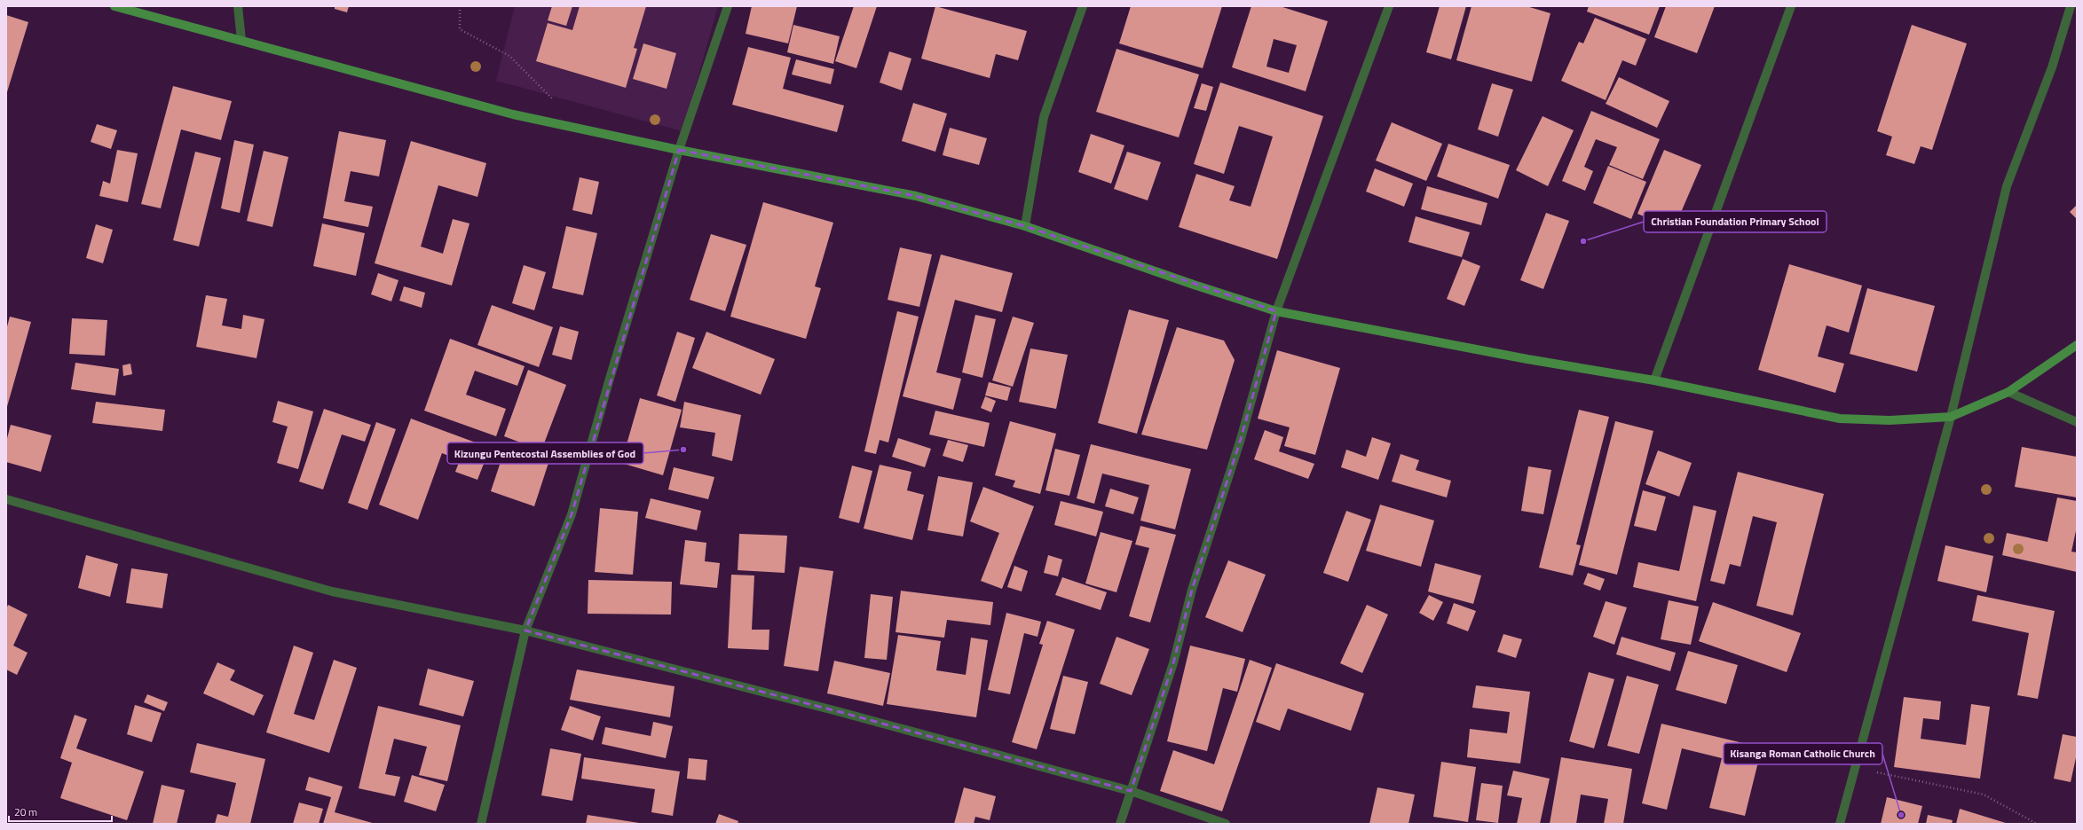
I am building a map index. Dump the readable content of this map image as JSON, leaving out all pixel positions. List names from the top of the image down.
{
  "places": ["Christian Foundation Primary School", "Kizungu Pentecostal Assemblies of God", "Kisanga Roman Catholic Church"],
  "scale_bar": "20 m"
}
